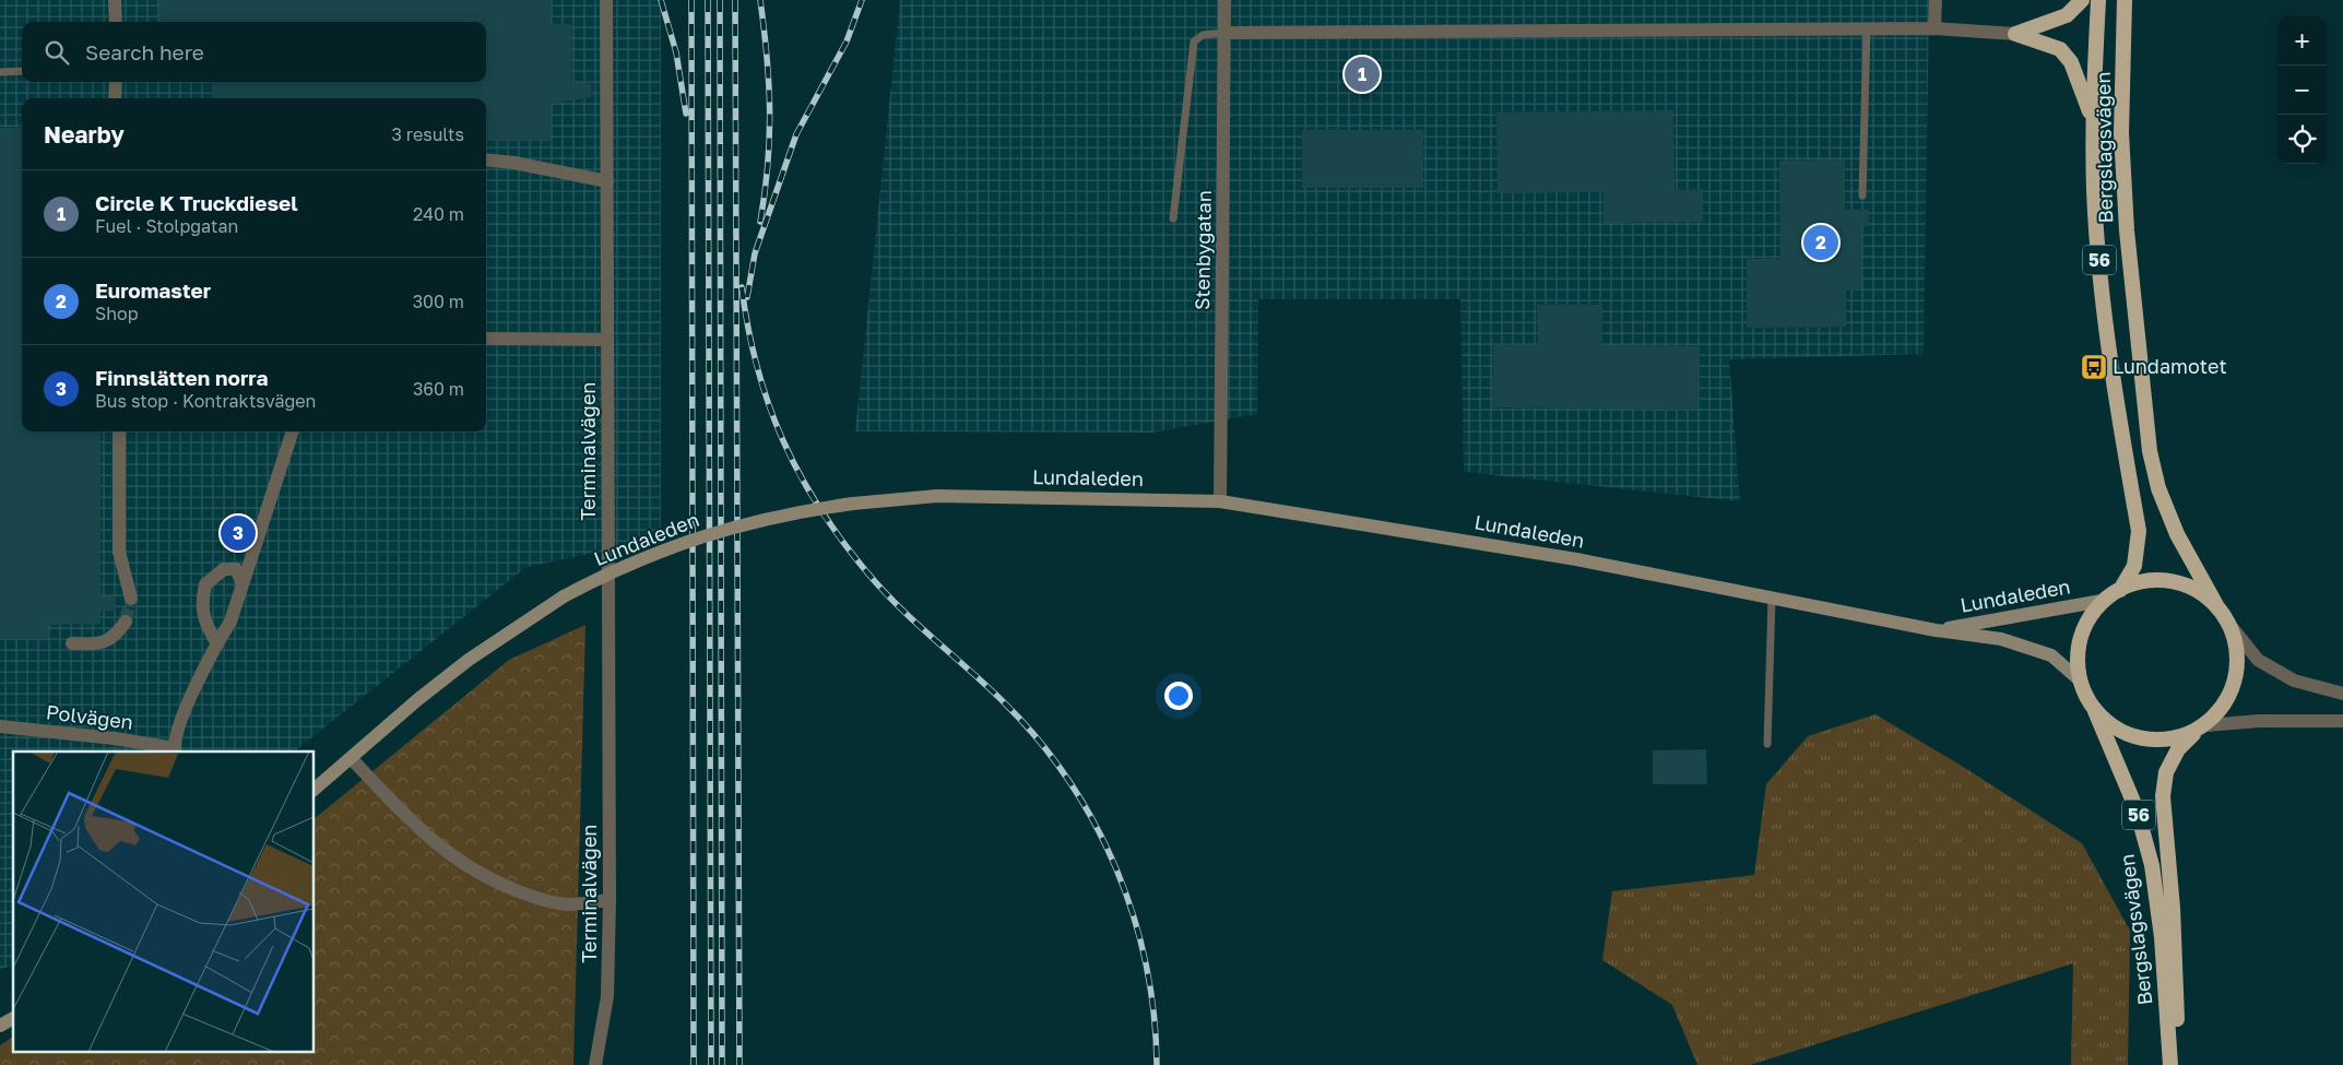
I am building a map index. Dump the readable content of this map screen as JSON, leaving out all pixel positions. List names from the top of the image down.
{
  "streets": {
    "highway": ["Bergslagsvägen", "56"],
    "main road": ["Lundaleden"],
    "street": ["Stenbygatan", "Terminalvägen", "Polvägen"]
  },
  "crossings": [
    ["Bergslagsvägen", "56"],
    ["Bergslagsvägen", "Lundaleden"],
    ["Stenbygatan", "Lundaleden"],
    ["56", "Lundaleden"]
  ],
  "places": {
    "bus stop": ["Lundamotet"]
  },
  "page": {
    "map_buttons": ["+", "−"],
    "search": "Search here",
    "pins": ["1", "2", "3"],
    "heading": ["Nearby", "3 results"],
    "list": [
      {
        "mark": "1",
        "name": "Circle K Truckdiesel",
        "note": "Fuel · Stolpgatan",
        "value": "240 m"
      },
      {
        "mark": "2",
        "name": "Euromaster",
        "note": "Shop",
        "value": "300 m"
      },
      {
        "mark": "3",
        "name": "Finnslätten norra",
        "note": "Bus stop · Kontraktsvägen",
        "value": "360 m"
      }
    ]
  }
}
